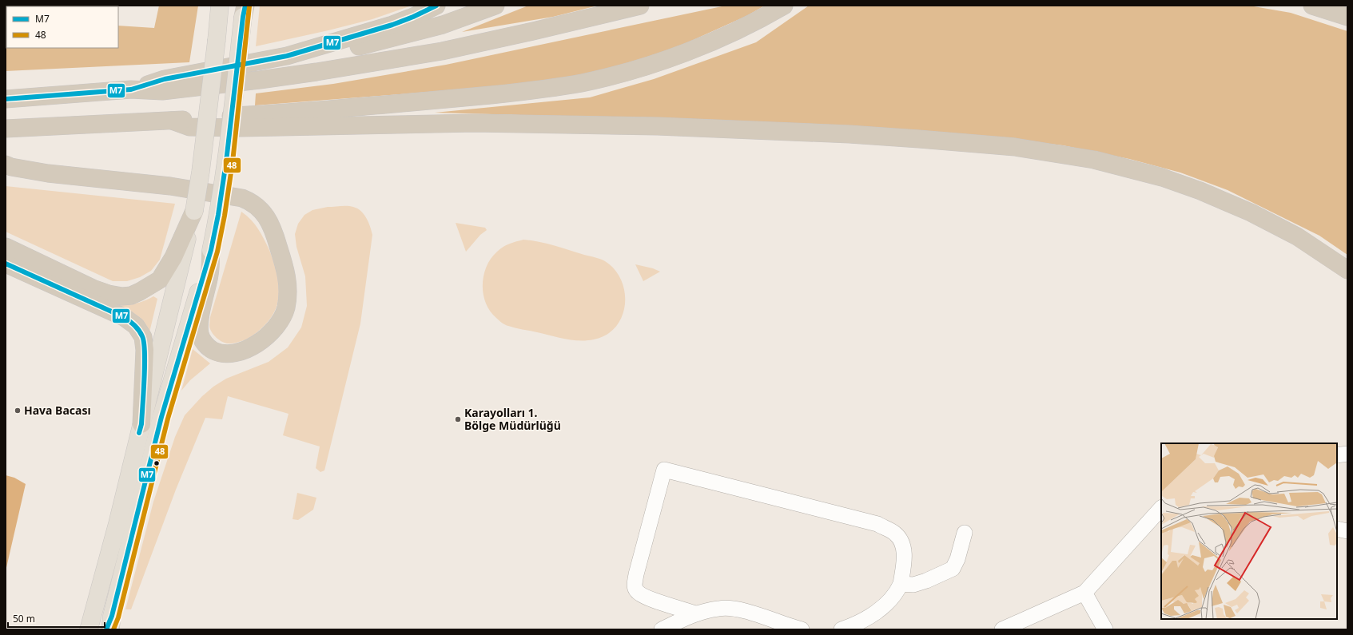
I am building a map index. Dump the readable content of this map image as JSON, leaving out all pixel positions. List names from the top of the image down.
{
  "places": ["Hava Bacası", "Karayolları 1. Bölge Müdürlüğü"],
  "lines": ["transit line M7", "transit line 48"],
  "legend": ["M7", "48"],
  "scale_bar": "50 m"
}
